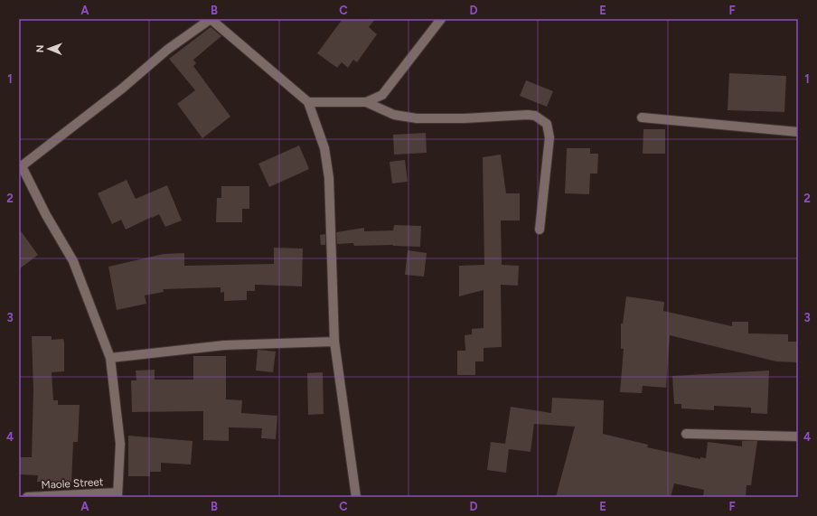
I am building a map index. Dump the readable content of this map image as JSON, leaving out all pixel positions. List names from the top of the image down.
{
  "streets": {
    "street": ["Maole Street"]
  },
  "north": "left",
  "grid": {
    "columns": [
      "A",
      "B",
      "C",
      "D",
      "E",
      "F"
    ],
    "rows": [
      "1",
      "2",
      "3",
      "4"
    ]
  }
}
